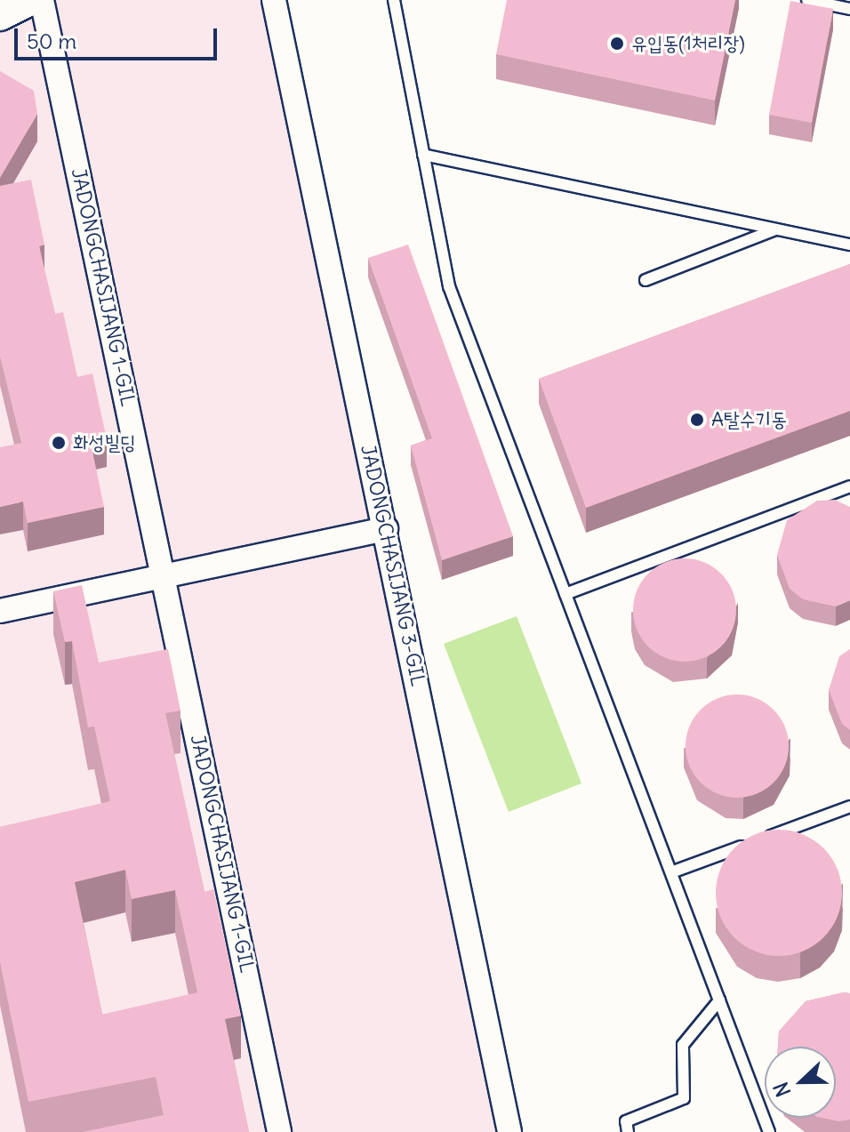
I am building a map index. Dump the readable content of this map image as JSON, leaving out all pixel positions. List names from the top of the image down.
{
  "streets": {
    "street": ["JADONGCHASIJANG 1-GIL", "JADONGCHASIJANG 3-GIL"]
  },
  "places": ["유입동(1처리장)", "A탈수기동", "화성빌딩"],
  "scale_bar": "50 m",
  "north": "left"
}
